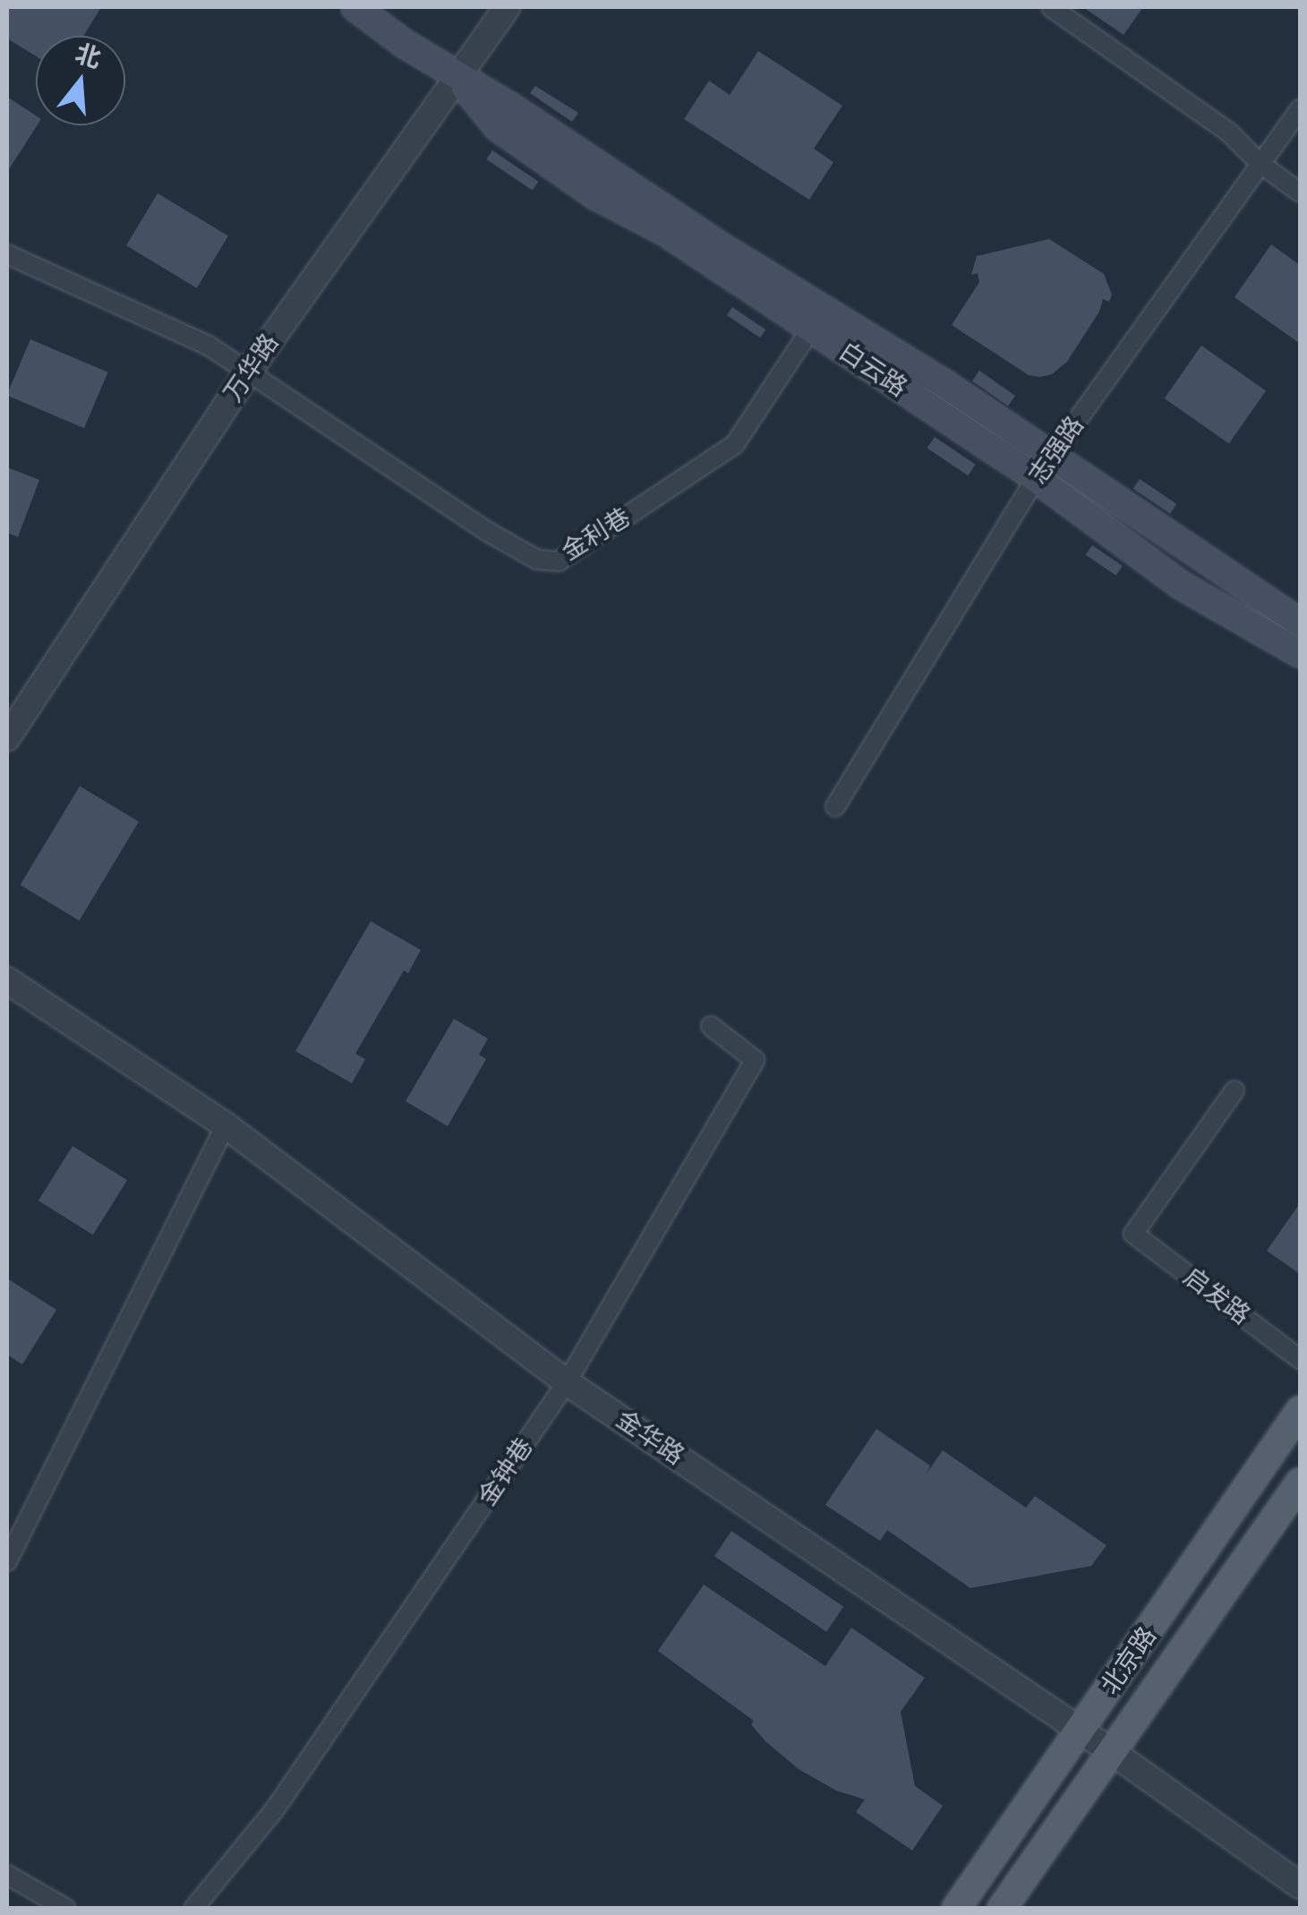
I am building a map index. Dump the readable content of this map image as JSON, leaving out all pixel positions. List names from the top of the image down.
{
  "streets": {
    "main road": ["白云路", "北京路"],
    "street": [
      "万华路",
      "志强路",
      "金利巷",
      "启发路",
      "金华路",
      "金钟巷"
    ]
  },
  "crossings": [
    ["万华路", "白云路"],
    ["万华路", "金利巷"],
    ["白云路", "志强路"],
    ["白云路", "金利巷"],
    ["金华路", "金钟巷"],
    ["金华路", "北京路"]
  ],
  "north": "top"
}
